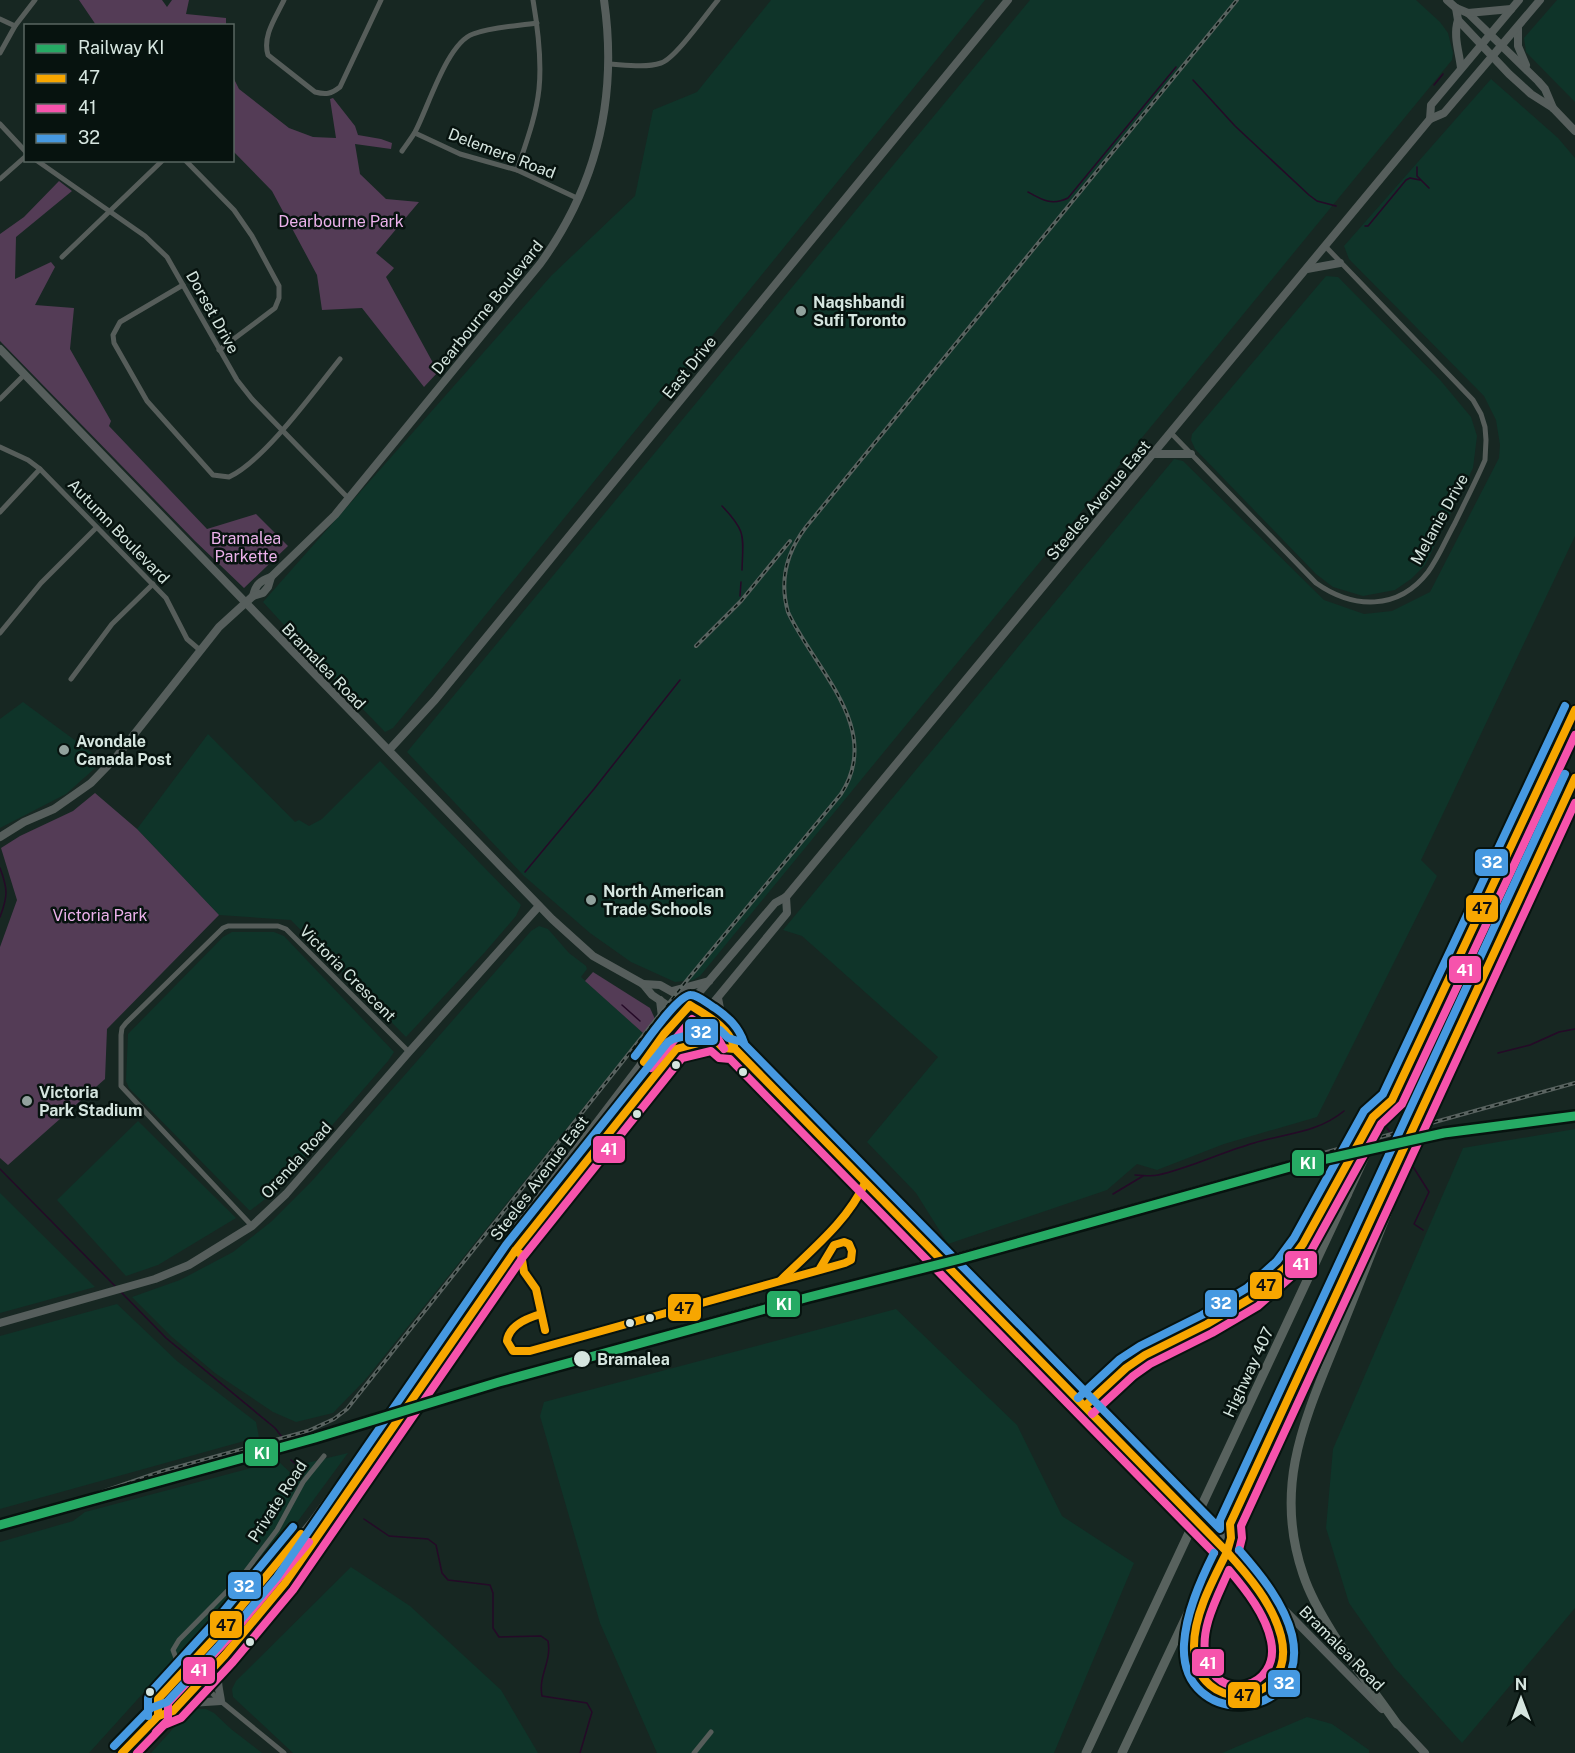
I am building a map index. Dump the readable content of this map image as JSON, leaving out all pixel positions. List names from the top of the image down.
{
  "streets": {
    "highway": ["Highway 407"],
    "main road": [
      "Dearbourne Boulevard",
      "East Drive",
      "Steeles Avenue East",
      "Bramalea Road",
      "Orenda Road"
    ],
    "street": [
      "Delemere Road",
      "Dorset Drive",
      "Melanie Drive",
      "Autumn Boulevard",
      "Victoria Crescent",
      "Private Road"
    ]
  },
  "crossings": [
    ["Delemere Road", "Dearbourne Boulevard"],
    ["Dearbourne Boulevard", "Dorset Drive"],
    ["Dearbourne Boulevard", "Autumn Boulevard"],
    ["Dearbourne Boulevard", "Bramalea Road"],
    ["East Drive", "Bramalea Road"],
    ["Steeles Avenue East", "Melanie Drive"],
    ["Steeles Avenue East", "Bramalea Road"],
    ["Steeles Avenue East", "Private Road"],
    ["Bramalea Road", "Orenda Road"],
    ["Victoria Crescent", "Orenda Road"]
  ],
  "parks": ["Dearbourne Park", "Bramalea Parkette", "Victoria Park"],
  "places": [
    "Naqshbandi Sufi Toronto",
    "Avondale Canada Post",
    "North American Trade Schools",
    "Victoria Park Stadium",
    "Bramalea"
  ],
  "lines": [
    "transit line 32",
    "transit line 47",
    "transit line 41",
    "rail line KI"
  ],
  "legend": [
    "Railway KI",
    "47",
    "41",
    "32"
  ],
  "north": "top"
}
